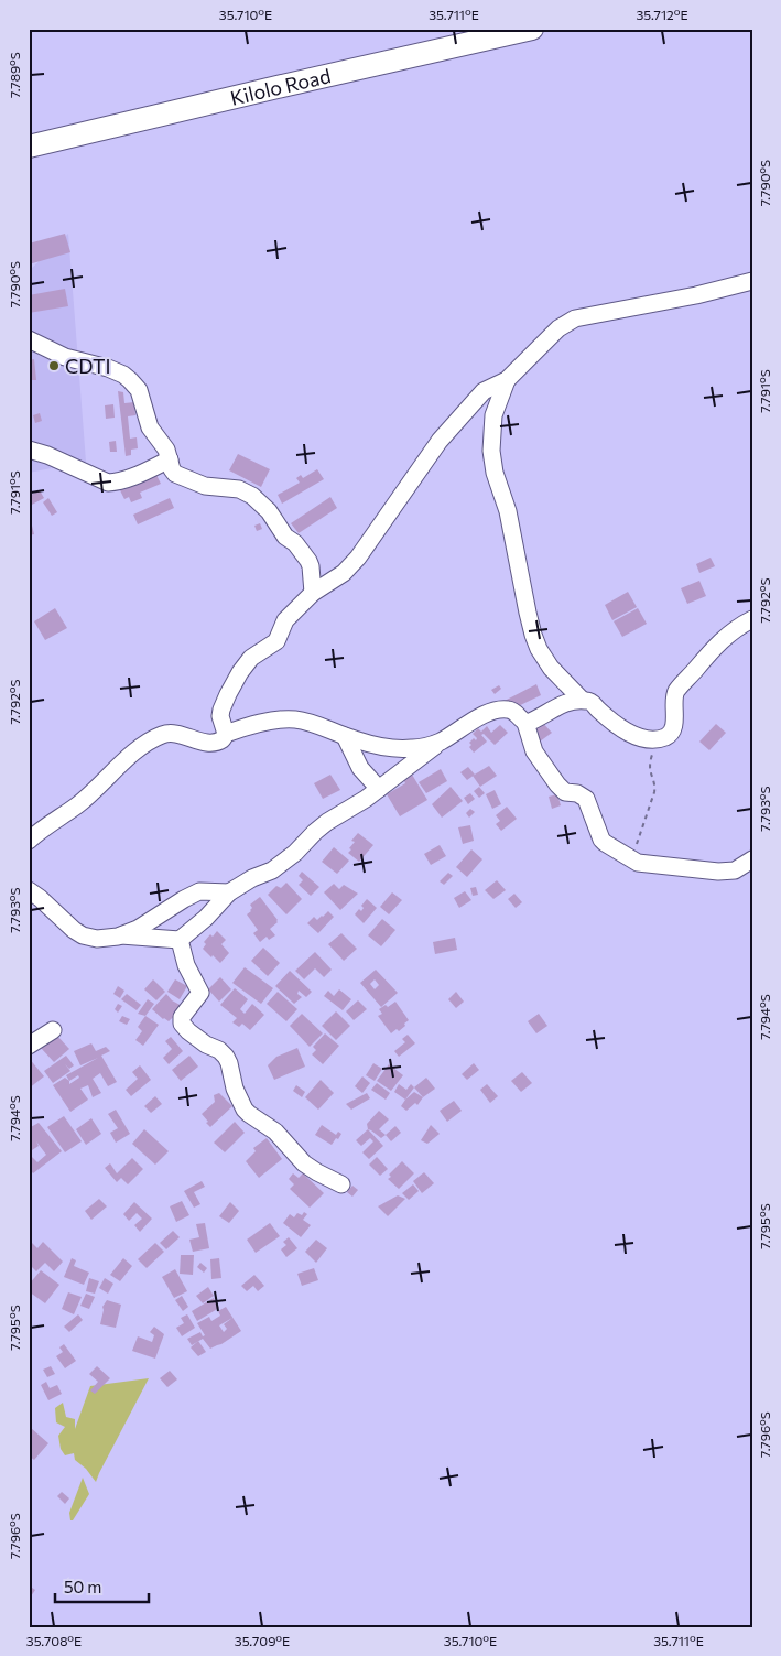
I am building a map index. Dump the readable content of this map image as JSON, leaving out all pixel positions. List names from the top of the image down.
{
  "streets": {
    "main road": ["Kilolo Road"]
  },
  "places": ["CDTI"],
  "scale_bar": "50 m",
  "coordinates": [
    "35.710°E",
    "35.711°E",
    "35.712°E",
    "7.789°S",
    "7.790°S",
    "7.791°S",
    "7.792°S",
    "7.793°S",
    "7.794°S",
    "7.795°S",
    "7.796°S",
    "35.708°E",
    "35.709°E"
  ]
}
